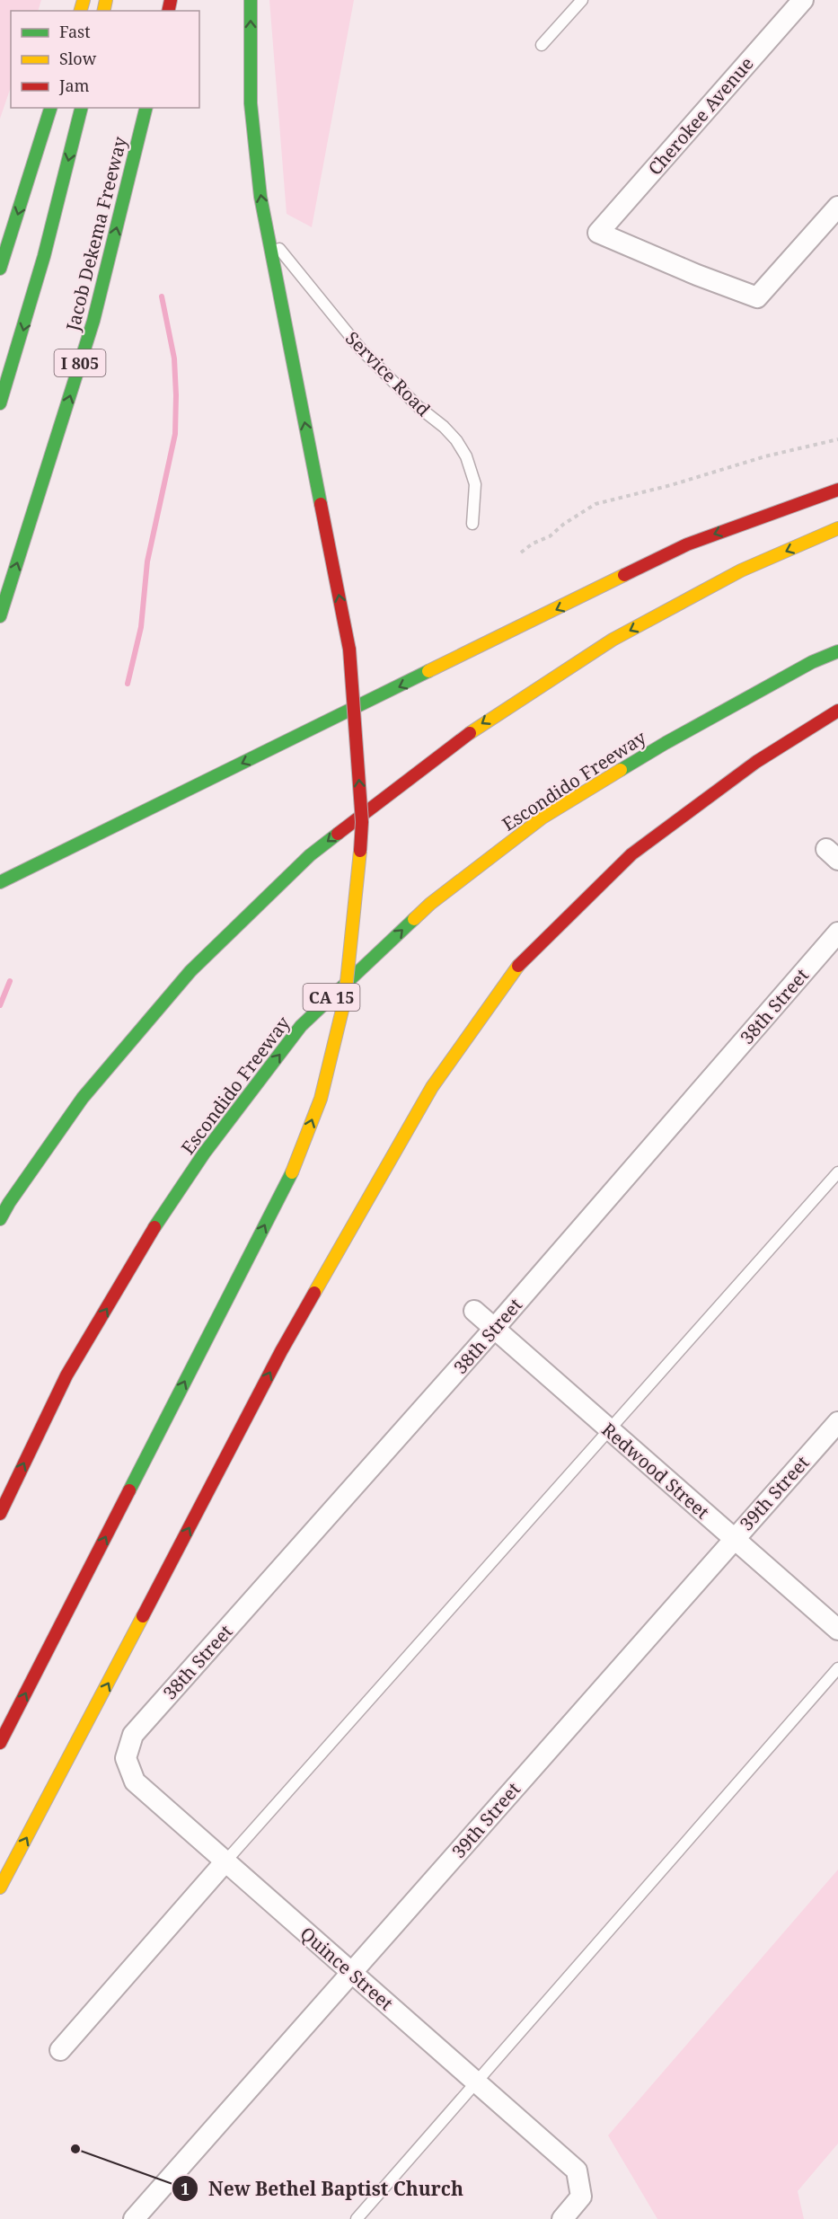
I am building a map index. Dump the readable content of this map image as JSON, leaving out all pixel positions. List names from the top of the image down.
{
  "streets": {
    "highway": [
      "Jacob Dekema Freeway",
      "I 805",
      "Escondido Freeway",
      "CA 15"
    ],
    "street": [
      "Cherokee Avenue",
      "38th Street",
      "Redwood Street",
      "39th Street",
      "Quince Street"
    ],
    "lane": ["Service Road"]
  },
  "crossings": [
    ["38th Street", "Redwood Street"],
    ["38th Street", "Quince Street"],
    ["Redwood Street", "39th Street"],
    ["39th Street", "Quince Street"]
  ],
  "places": ["New Bethel Baptist Church"],
  "legend": ["Fast", "Slow", "Jam"]
}
